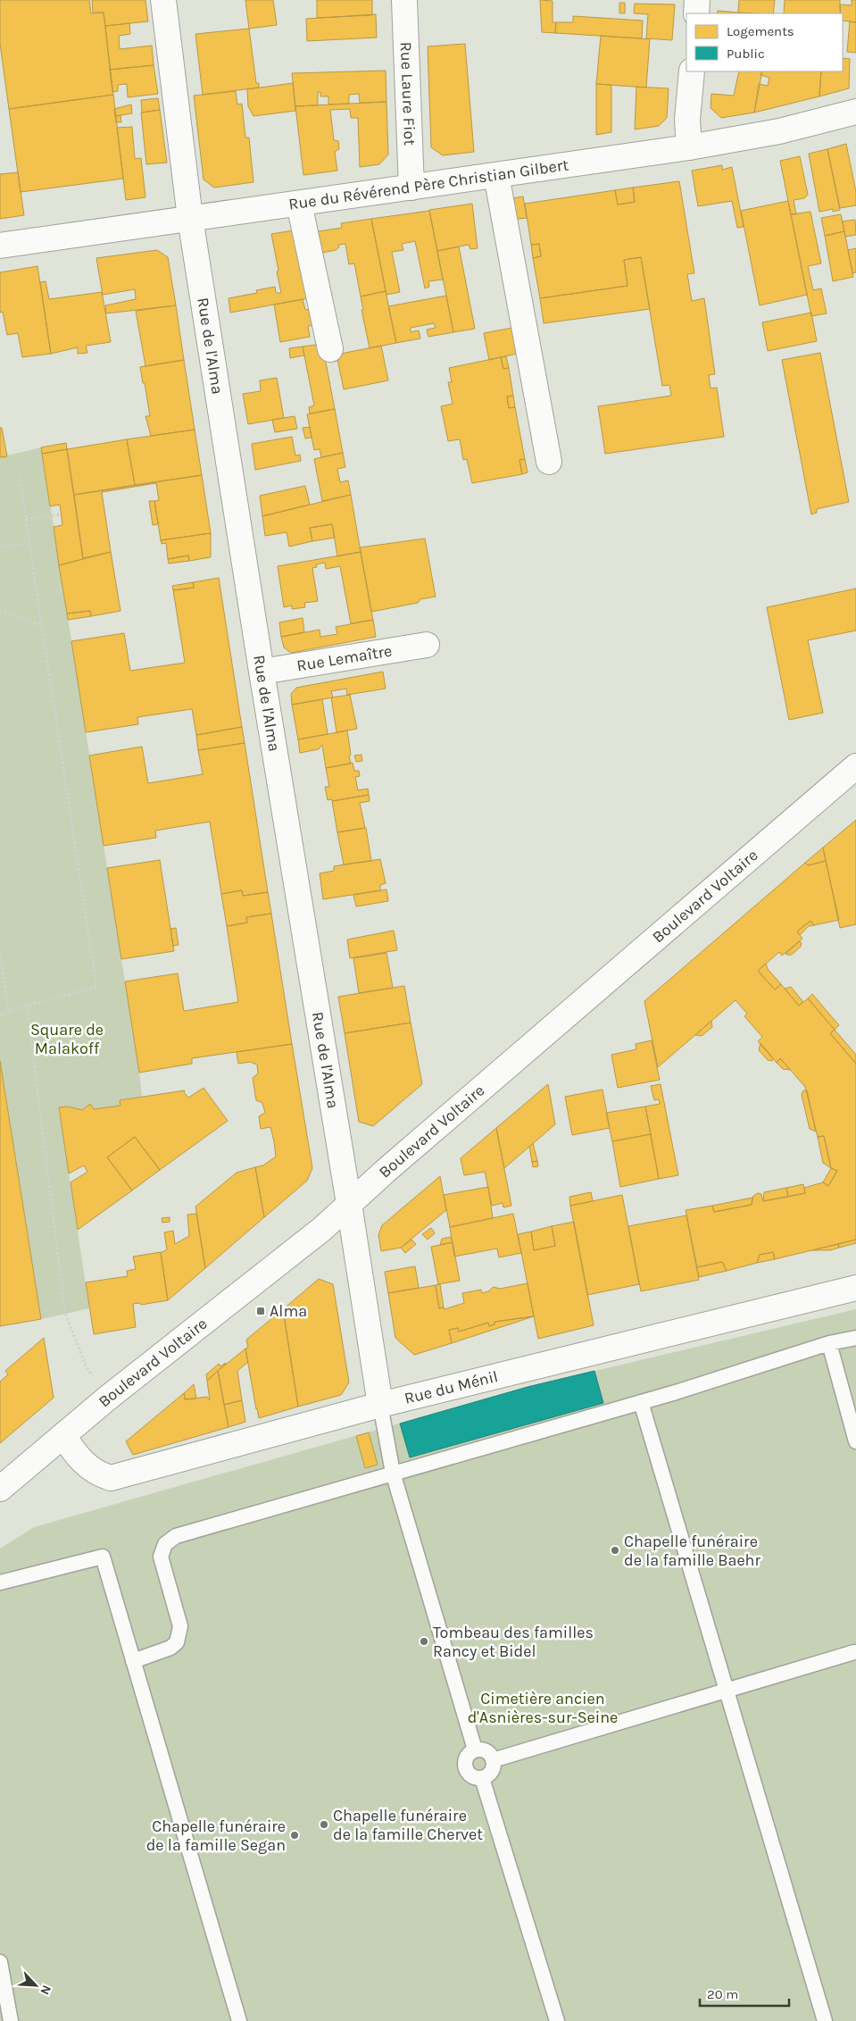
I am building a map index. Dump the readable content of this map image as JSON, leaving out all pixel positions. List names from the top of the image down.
{
  "streets": {
    "street": [
      "Rue Laure Fiot",
      "Rue du Révérend Père Christian Gilbert",
      "Rue de l'Alma",
      "Rue Lemaître",
      "Boulevard Voltaire",
      "Rue du Ménil"
    ]
  },
  "crossings": [
    ["Rue Laure Fiot", "Rue du Révérend Père Christian Gilbert"],
    ["Rue du Révérend Père Christian Gilbert", "Rue de l'Alma"],
    ["Rue de l'Alma", "Rue Lemaître"],
    ["Rue de l'Alma", "Boulevard Voltaire"],
    ["Rue de l'Alma", "Rue du Ménil"],
    ["Boulevard Voltaire", "Rue du Ménil"]
  ],
  "parks": ["Square de Malakoff", "Cimetière ancien d'Asnières-sur-Seine"],
  "places": {
    "transit": ["Alma"],
    "other": [
      "Chapelle funéraire de la famille Baehr",
      "Tombeau des familles Rancy et Bidel",
      "Chapelle funéraire de la famille Chervet",
      "Chapelle funéraire de la famille Segan"
    ]
  },
  "legend": ["Logements", "Public"],
  "scale_bar": "20 m",
  "north": "bottom right"
}
